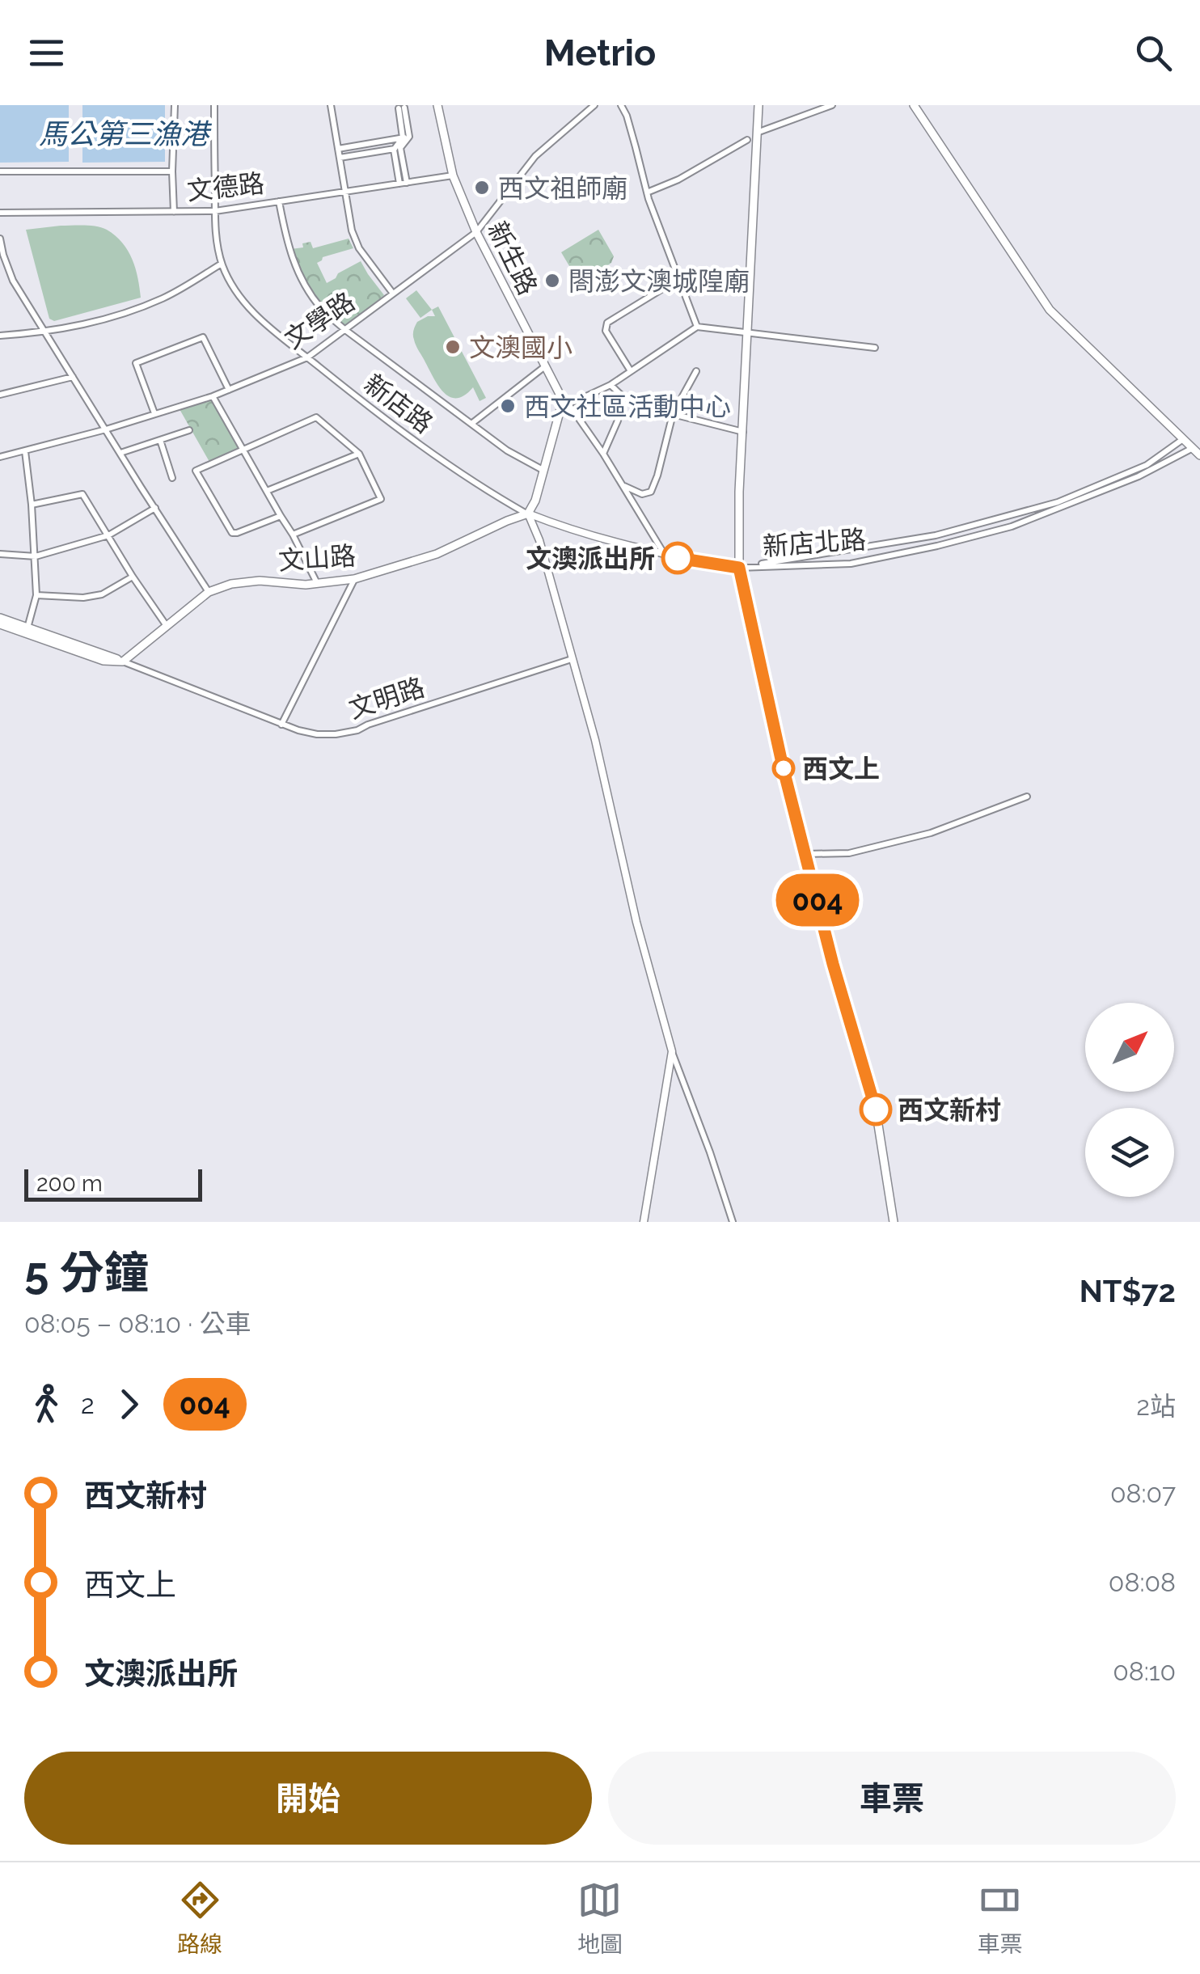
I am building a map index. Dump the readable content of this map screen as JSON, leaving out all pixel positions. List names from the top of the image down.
{
  "streets": {
    "main road": ["新生路", "文山路"],
    "street": [
      "文德路",
      "文學路",
      "新店路",
      "新店北路",
      "文明路"
    ]
  },
  "crossings": [
    ["文德路", "新生路"],
    ["文德路", "新店路"],
    ["新生路", "文學路"],
    ["文學路", "新店路"],
    ["新店路", "新店北路"],
    ["新店路", "文山路"],
    ["文山路", "文明路"]
  ],
  "water": ["馬公第三漁港"],
  "places": [
    "西文祖師廟",
    "閤澎文澳城隍廟",
    "文澳國小",
    "西文社區活動中心",
    "文澳派出所",
    "西文上",
    "西文新村"
  ],
  "lines": ["bus line 004"],
  "scale_bar": "200 m",
  "north": "top right",
  "page": {
    "header": "Metrio",
    "on_map": "004",
    "scale": "200 m",
    "heading": ["5 分鐘", "08:05 – 08:10 · 公車", "NT$72"],
    "legs": ["2", "004", "2站"],
    "list": [
      {
        "name": "西文新村",
        "value": "08:07"
      },
      {
        "name": "西文上",
        "value": "08:08"
      },
      {
        "name": "文澳派出所",
        "value": "08:10"
      }
    ],
    "buttons": ["開始", "車票"],
    "tabs": ["路線", "地圖", "車票"]
  }
}
